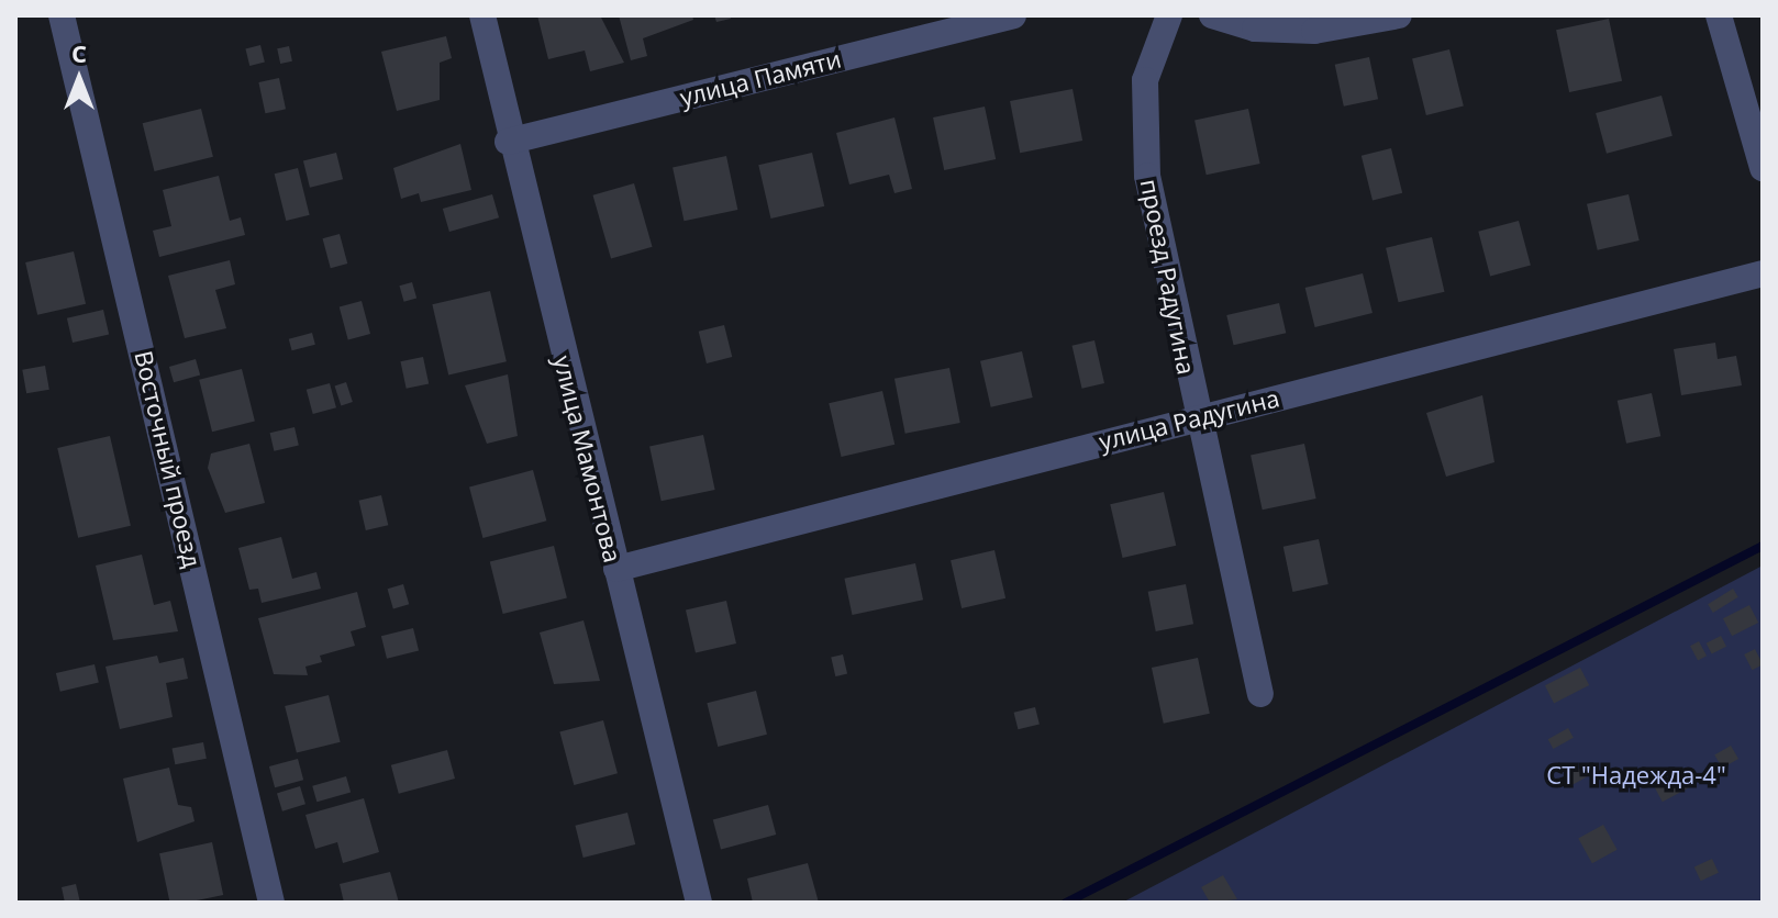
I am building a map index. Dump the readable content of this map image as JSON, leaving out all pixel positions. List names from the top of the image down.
{
  "streets": {
    "street": [
      "улица Памяти",
      "проезд Радугина",
      "улица Радугина",
      "Восточный проезд",
      "улица Мамонтова"
    ]
  },
  "crossings": [
    ["улица Памяти", "улица Мамонтова"],
    ["проезд Радугина", "улица Радугина"],
    ["улица Радугина", "улица Мамонтова"]
  ],
  "parks": ["СТ \"Надежда-4\""],
  "north": "top"
}
